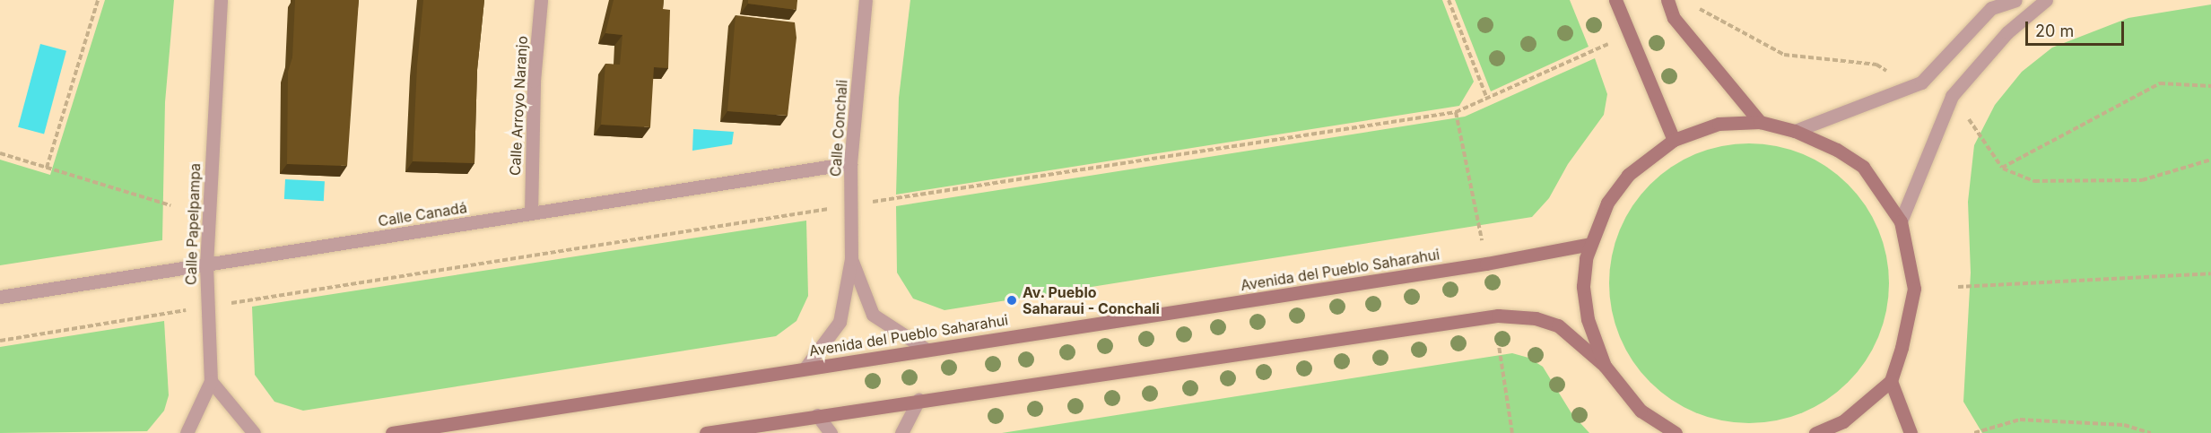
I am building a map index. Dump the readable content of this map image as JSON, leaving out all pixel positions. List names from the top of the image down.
{
  "streets": {
    "main road": ["Avenida del Pueblo Saharahui"],
    "street": [
      "Calle Arroyo Naranjo",
      "Calle Conchali",
      "Calle Canadá",
      "Calle Papelpampa"
    ]
  },
  "crossings": [
    ["Calle Arroyo Naranjo", "Calle Canadá"],
    ["Calle Conchali", "Calle Canadá"],
    ["Calle Conchali", "Avenida del Pueblo Saharahui"],
    ["Calle Canadá", "Calle Papelpampa"]
  ],
  "places": ["Av. Pueblo Saharaui - Conchali"],
  "scale_bar": "20 m"
}
